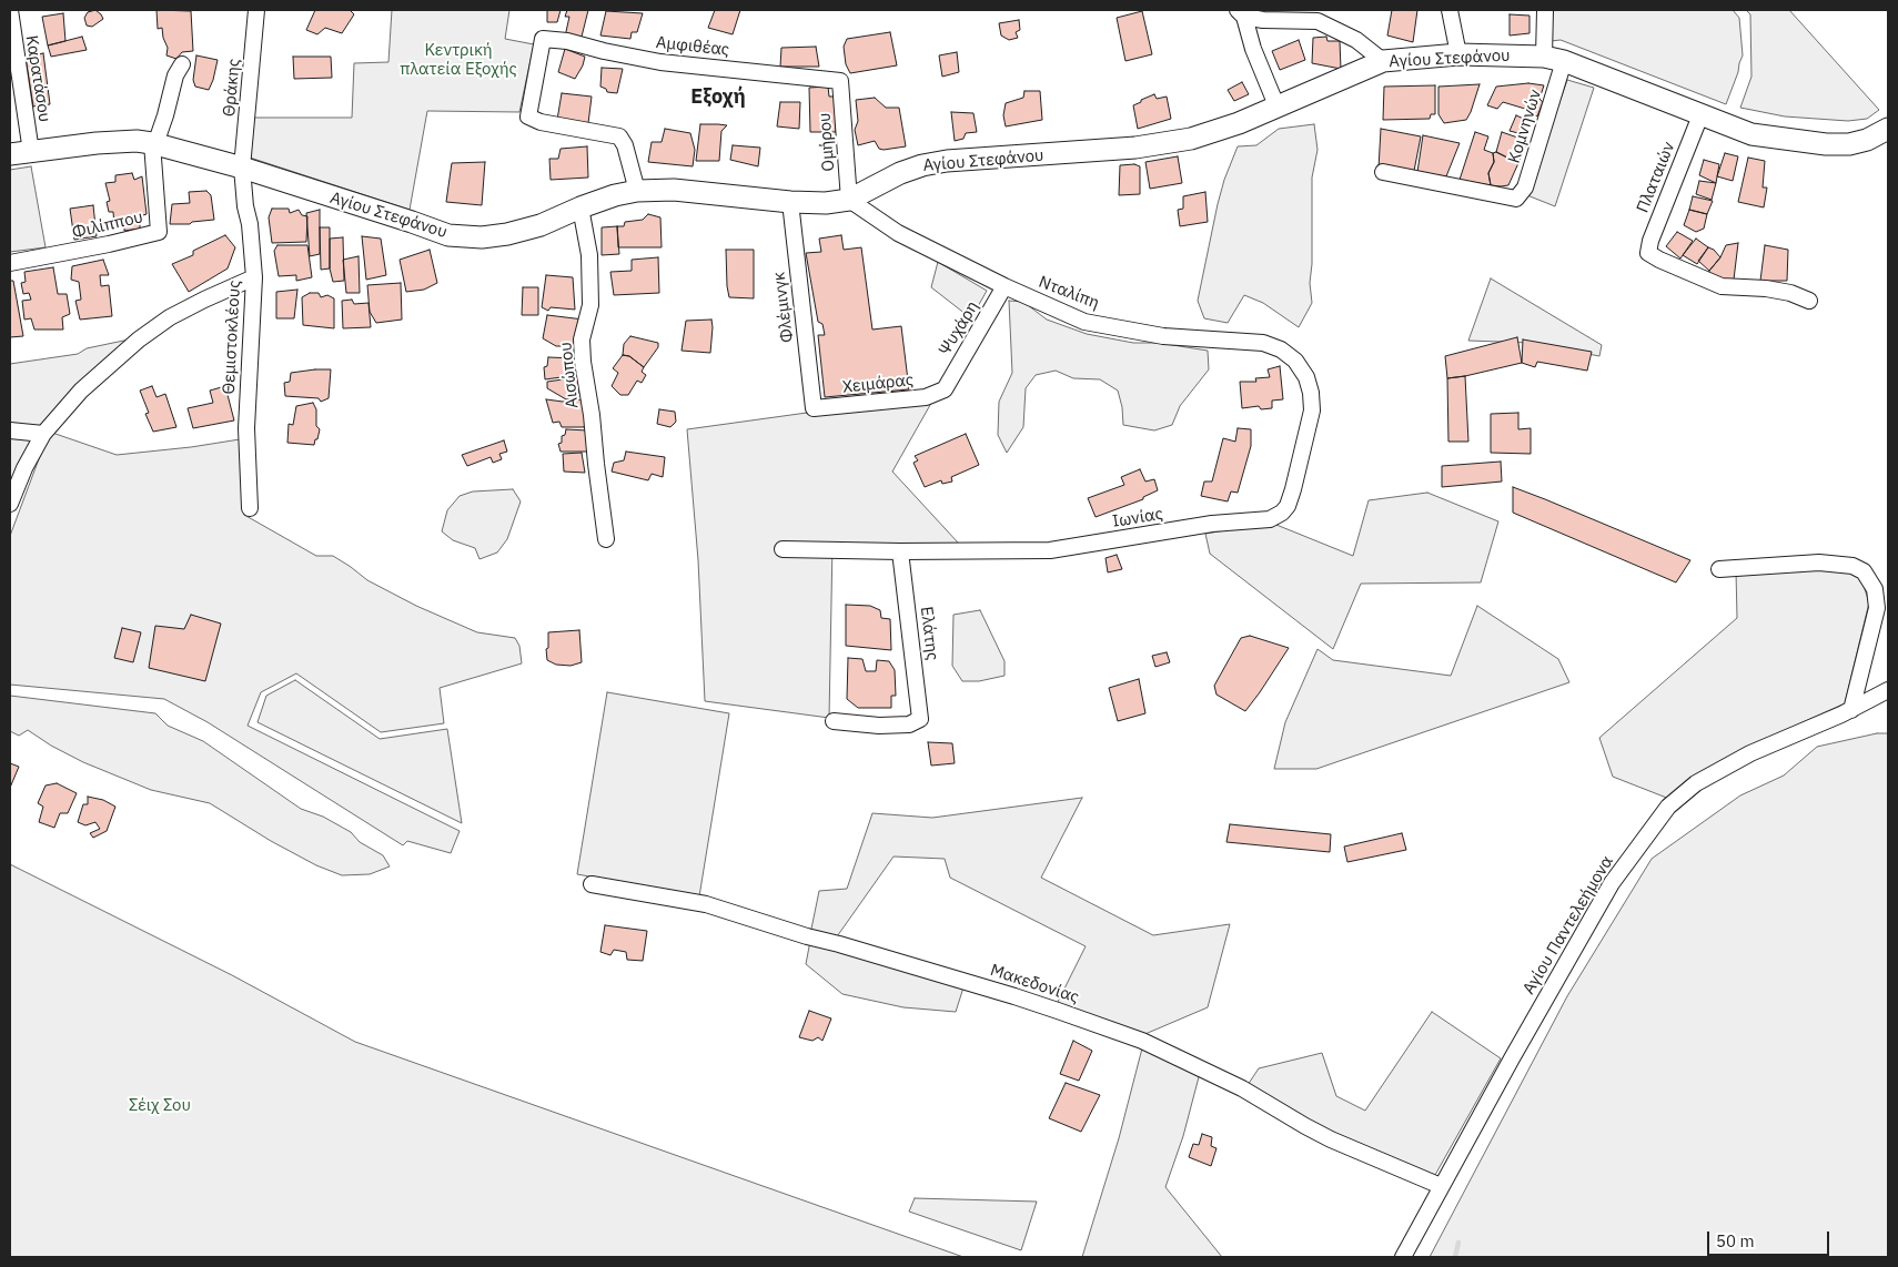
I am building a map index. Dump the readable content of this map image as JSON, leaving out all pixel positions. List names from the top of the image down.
{
  "streets": {
    "street": [
      "Αμφιθέας",
      "Αγίου Στεφάνου",
      "Καρατάσου",
      "Θράκης",
      "Κομνηνών",
      "Ομήρου",
      "Πλαταιών",
      "Φιλίππου",
      "Νταλίπη",
      "Φλέμινγκ",
      "Ψυχάρη",
      "Θεμιστοκλέους",
      "Αισώπου",
      "Χειμάρας",
      "Ιωνίας",
      "Ελάτης",
      "Αγίου Παντελεήμονα",
      "Μακεδονίας"
    ]
  },
  "crossings": [
    ["Αμφιθέας", "Αγίου Στεφάνου"],
    ["Αμφιθέας", "Ομήρου"],
    ["Αγίου Στεφάνου", "Καρατάσου"],
    ["Αγίου Στεφάνου", "Θράκης"],
    ["Αγίου Στεφάνου", "Κομνηνών"],
    ["Αγίου Στεφάνου", "Ομήρου"],
    ["Αγίου Στεφάνου", "Πλαταιών"],
    ["Αγίου Στεφάνου", "Φιλίππου"],
    ["Αγίου Στεφάνου", "Νταλίπη"],
    ["Αγίου Στεφάνου", "Φλέμινγκ"],
    ["Αγίου Στεφάνου", "Θεμιστοκλέους"],
    ["Αγίου Στεφάνου", "Αισώπου"],
    ["Θράκης", "Θεμιστοκλέους"],
    ["Ομήρου", "Νταλίπη"],
    ["Νταλίπη", "Ψυχάρη"],
    ["Νταλίπη", "Ιωνίας"],
    ["Φλέμινγκ", "Χειμάρας"],
    ["Ψυχάρη", "Χειμάρας"],
    ["Ιωνίας", "Ελάτης"],
    ["Αγίου Παντελεήμονα", "Μακεδονίας"]
  ],
  "districts": ["Εξοχή"],
  "parks": ["Κεντρική πλατεία Εξοχής", "Σέιχ Σου"],
  "scale_bar": "50 m"
}
